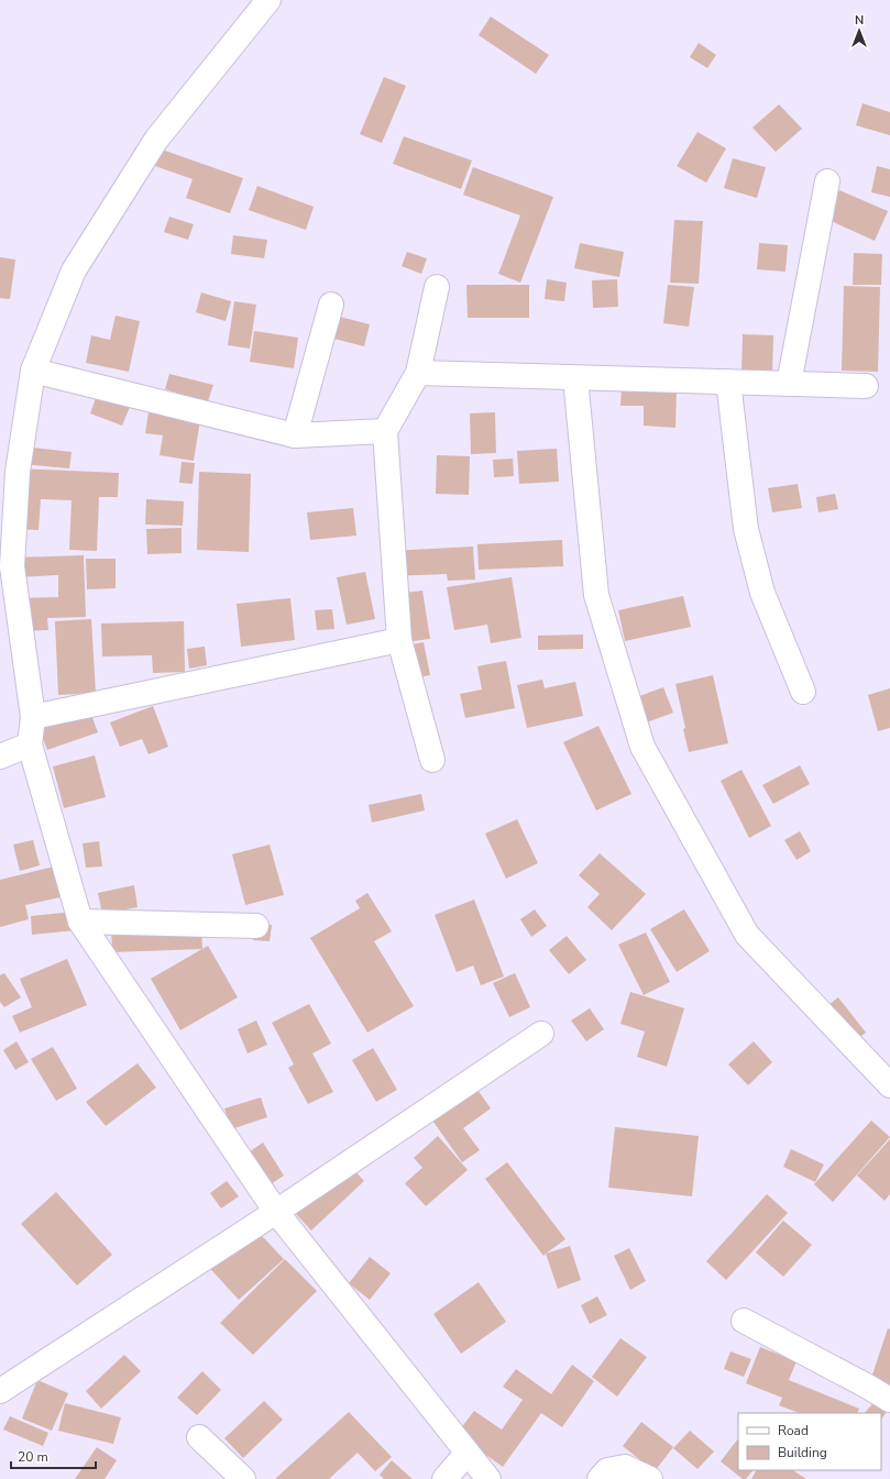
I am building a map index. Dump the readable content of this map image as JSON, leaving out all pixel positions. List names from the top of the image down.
{
  "legend": ["Road", "Building"],
  "scale_bar": "20 m",
  "north": "top"
}
